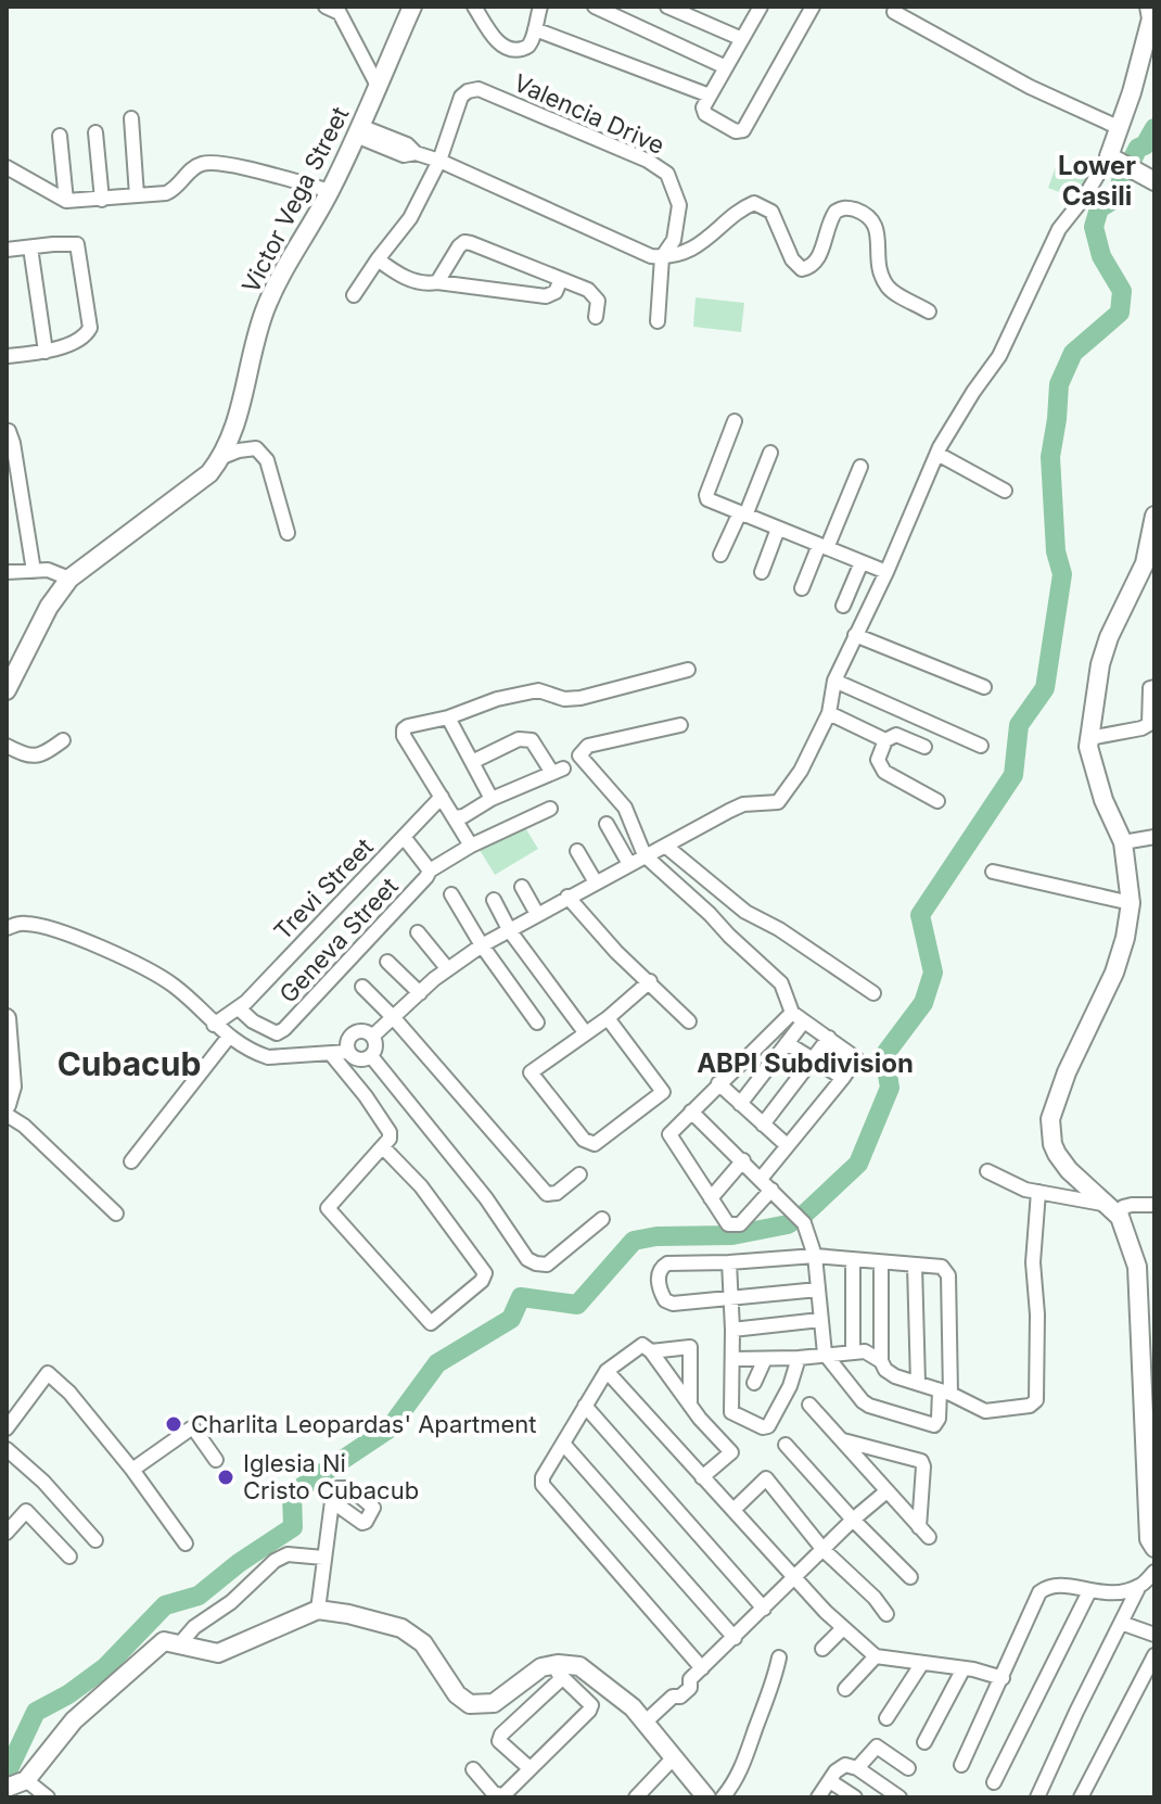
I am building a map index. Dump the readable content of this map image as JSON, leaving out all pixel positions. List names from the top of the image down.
{
  "streets": {
    "street": [
      "Valencia Drive",
      "Victor Vega Street",
      "Trevi Street",
      "Geneva Street"
    ]
  },
  "crossings": [
    ["Trevi Street", "Geneva Street"]
  ],
  "districts": ["Lower Casili", "ABPI Subdivision", "Cubacub"],
  "places": ["Charlita Leopardas' Apartment", "Iglesia Ni Cristo Cubacub"]
}
